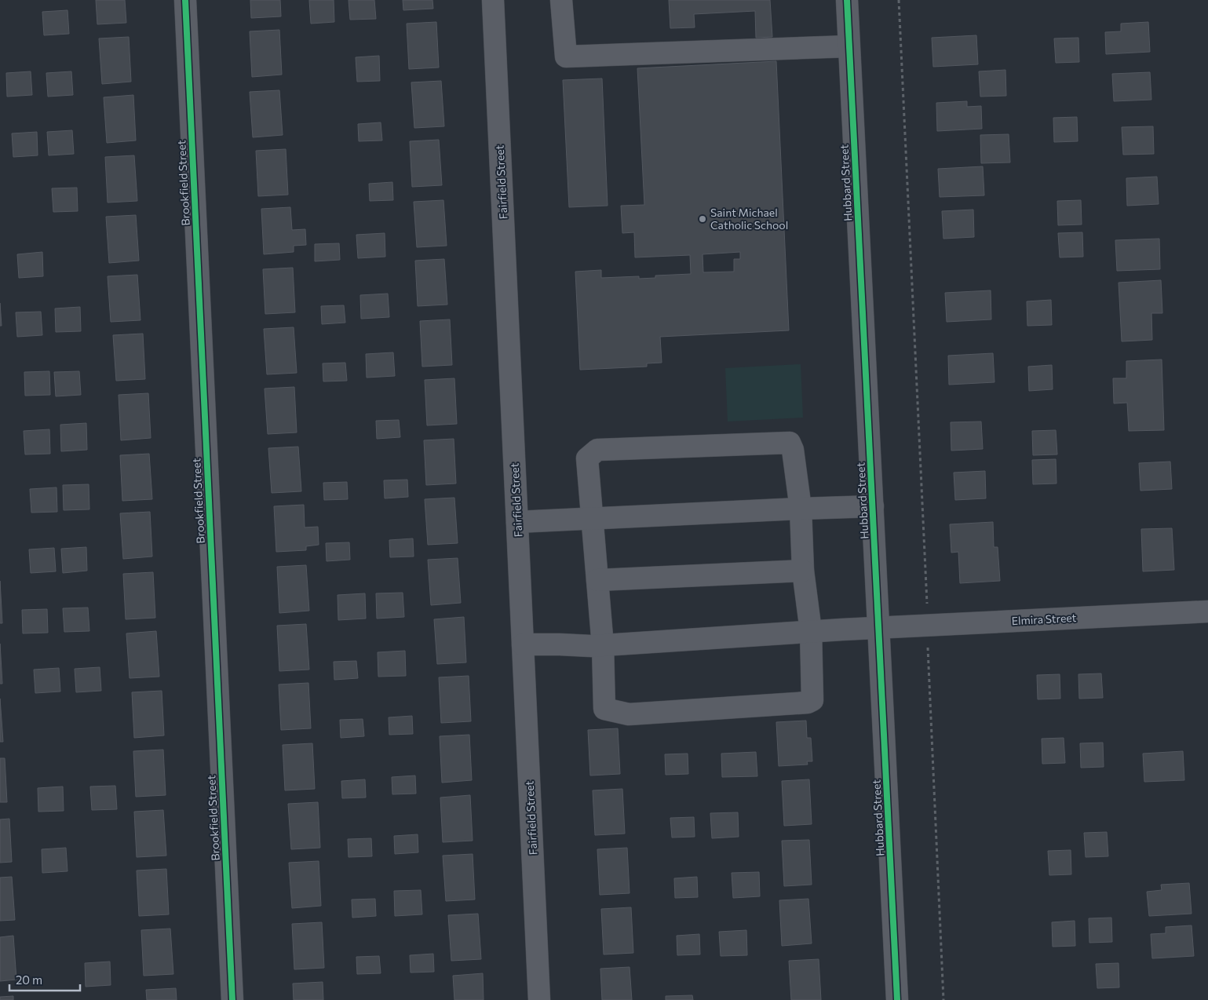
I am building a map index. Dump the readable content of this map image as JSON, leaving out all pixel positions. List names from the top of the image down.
{
  "streets": {
    "street": [
      "Fairfield Street",
      "Brookfield Street",
      "Hubbard Street",
      "Elmira Street"
    ]
  },
  "crossings": [
    ["Fairfield Street", "Elmira Street"],
    ["Hubbard Street", "Elmira Street"]
  ],
  "places": ["Saint Michael Catholic School"],
  "scale_bar": "20 m"
}
